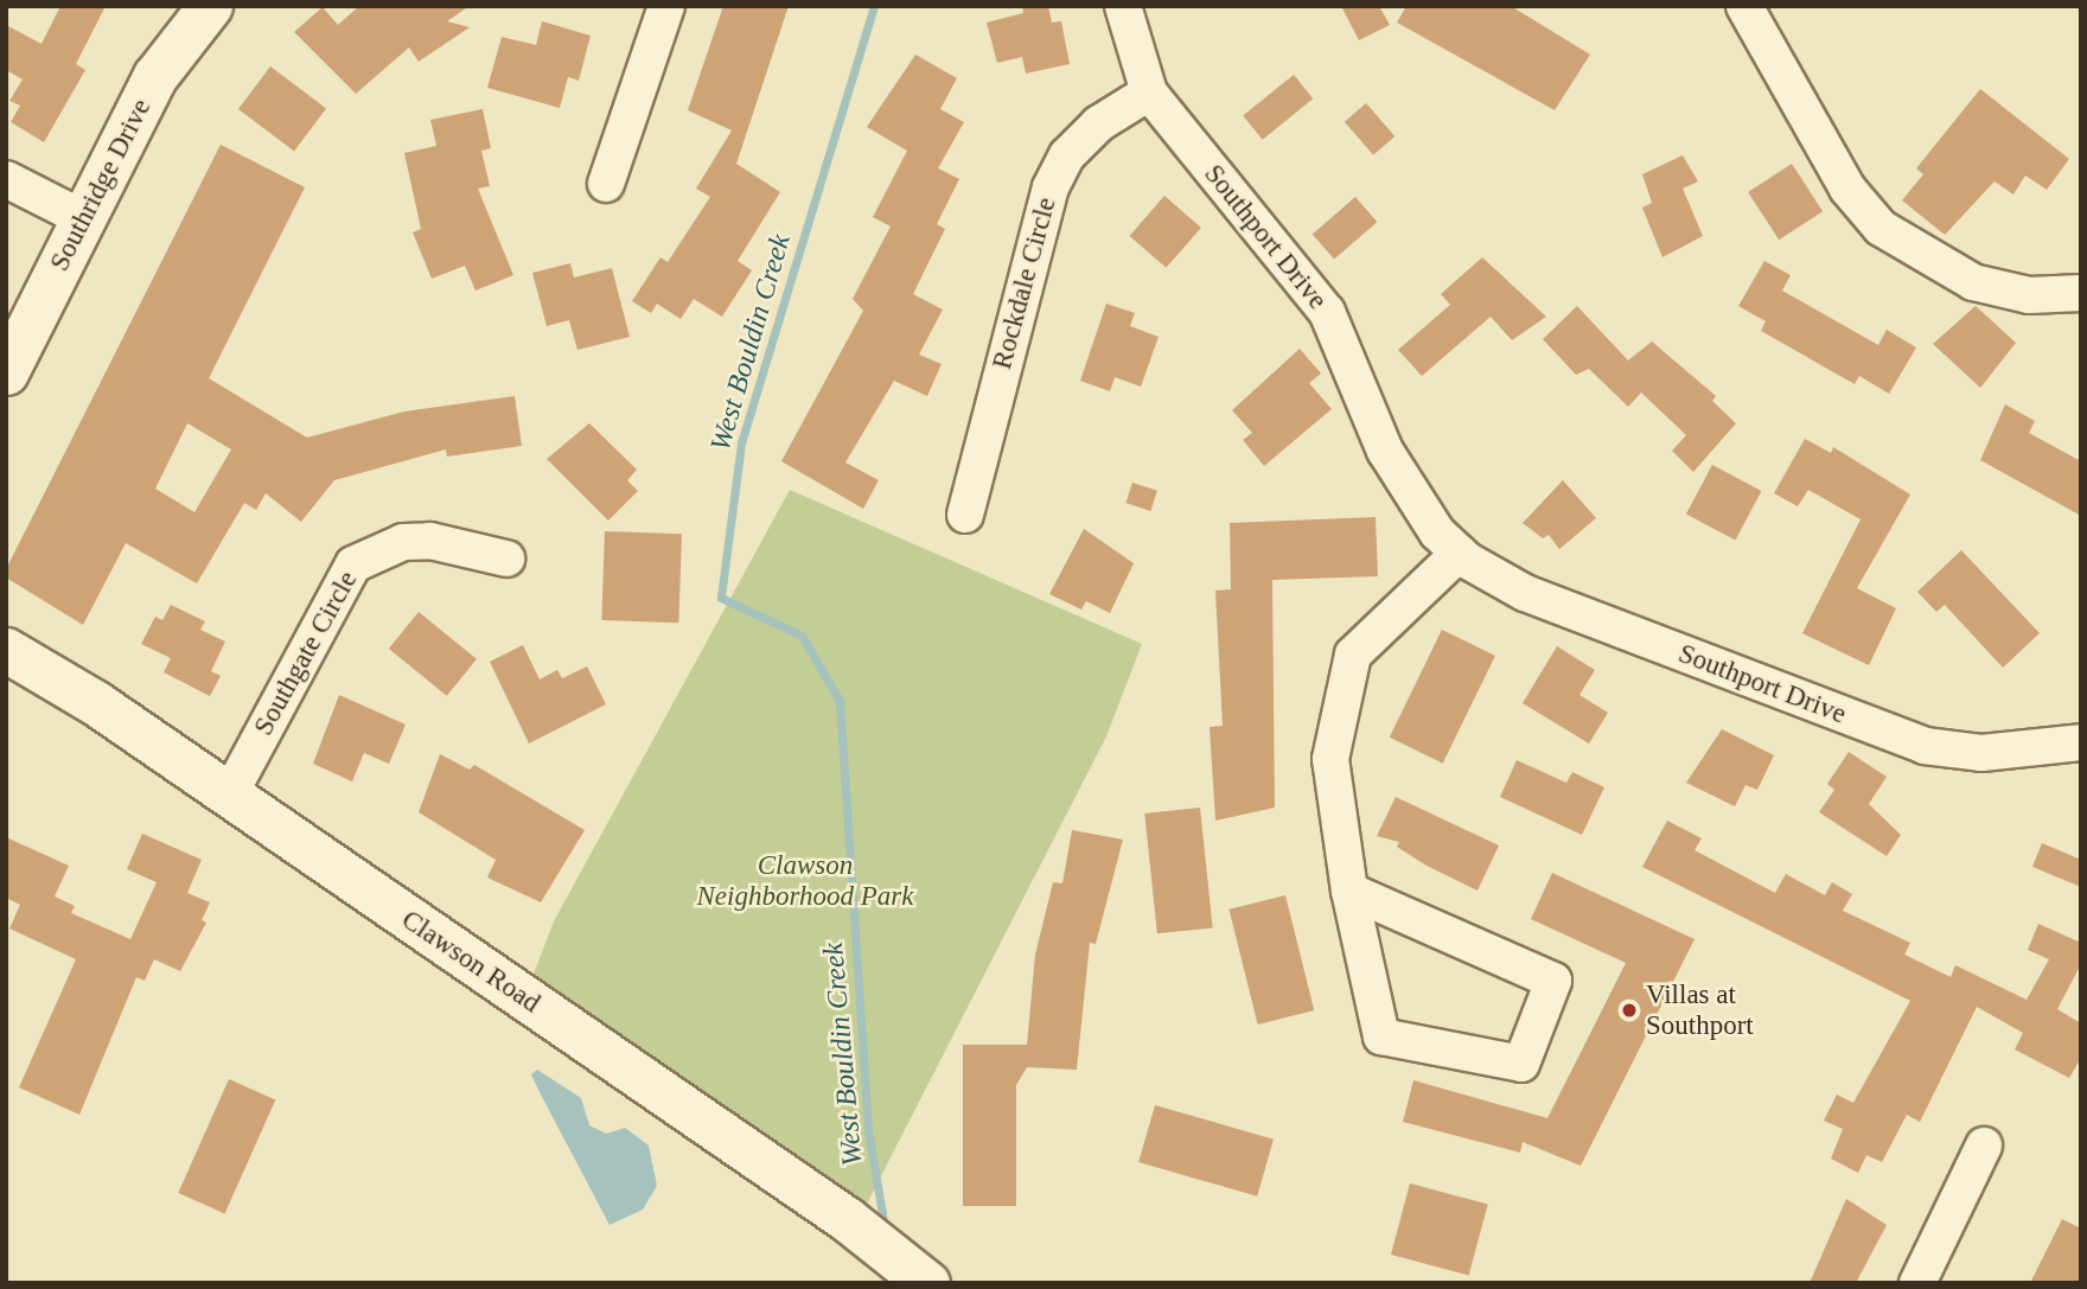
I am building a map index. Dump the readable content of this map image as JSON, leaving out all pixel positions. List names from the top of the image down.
{
  "streets": {
    "street": [
      "Southridge Drive",
      "Southport Drive",
      "Rockdale Circle",
      "Southgate Circle",
      "Clawson Road"
    ]
  },
  "crossings": [
    ["Southport Drive", "Rockdale Circle"],
    ["Southgate Circle", "Clawson Road"]
  ],
  "water": ["West Bouldin Creek"],
  "parks": ["Clawson Neighborhood Park"],
  "places": ["Villas at Southport"]
}
